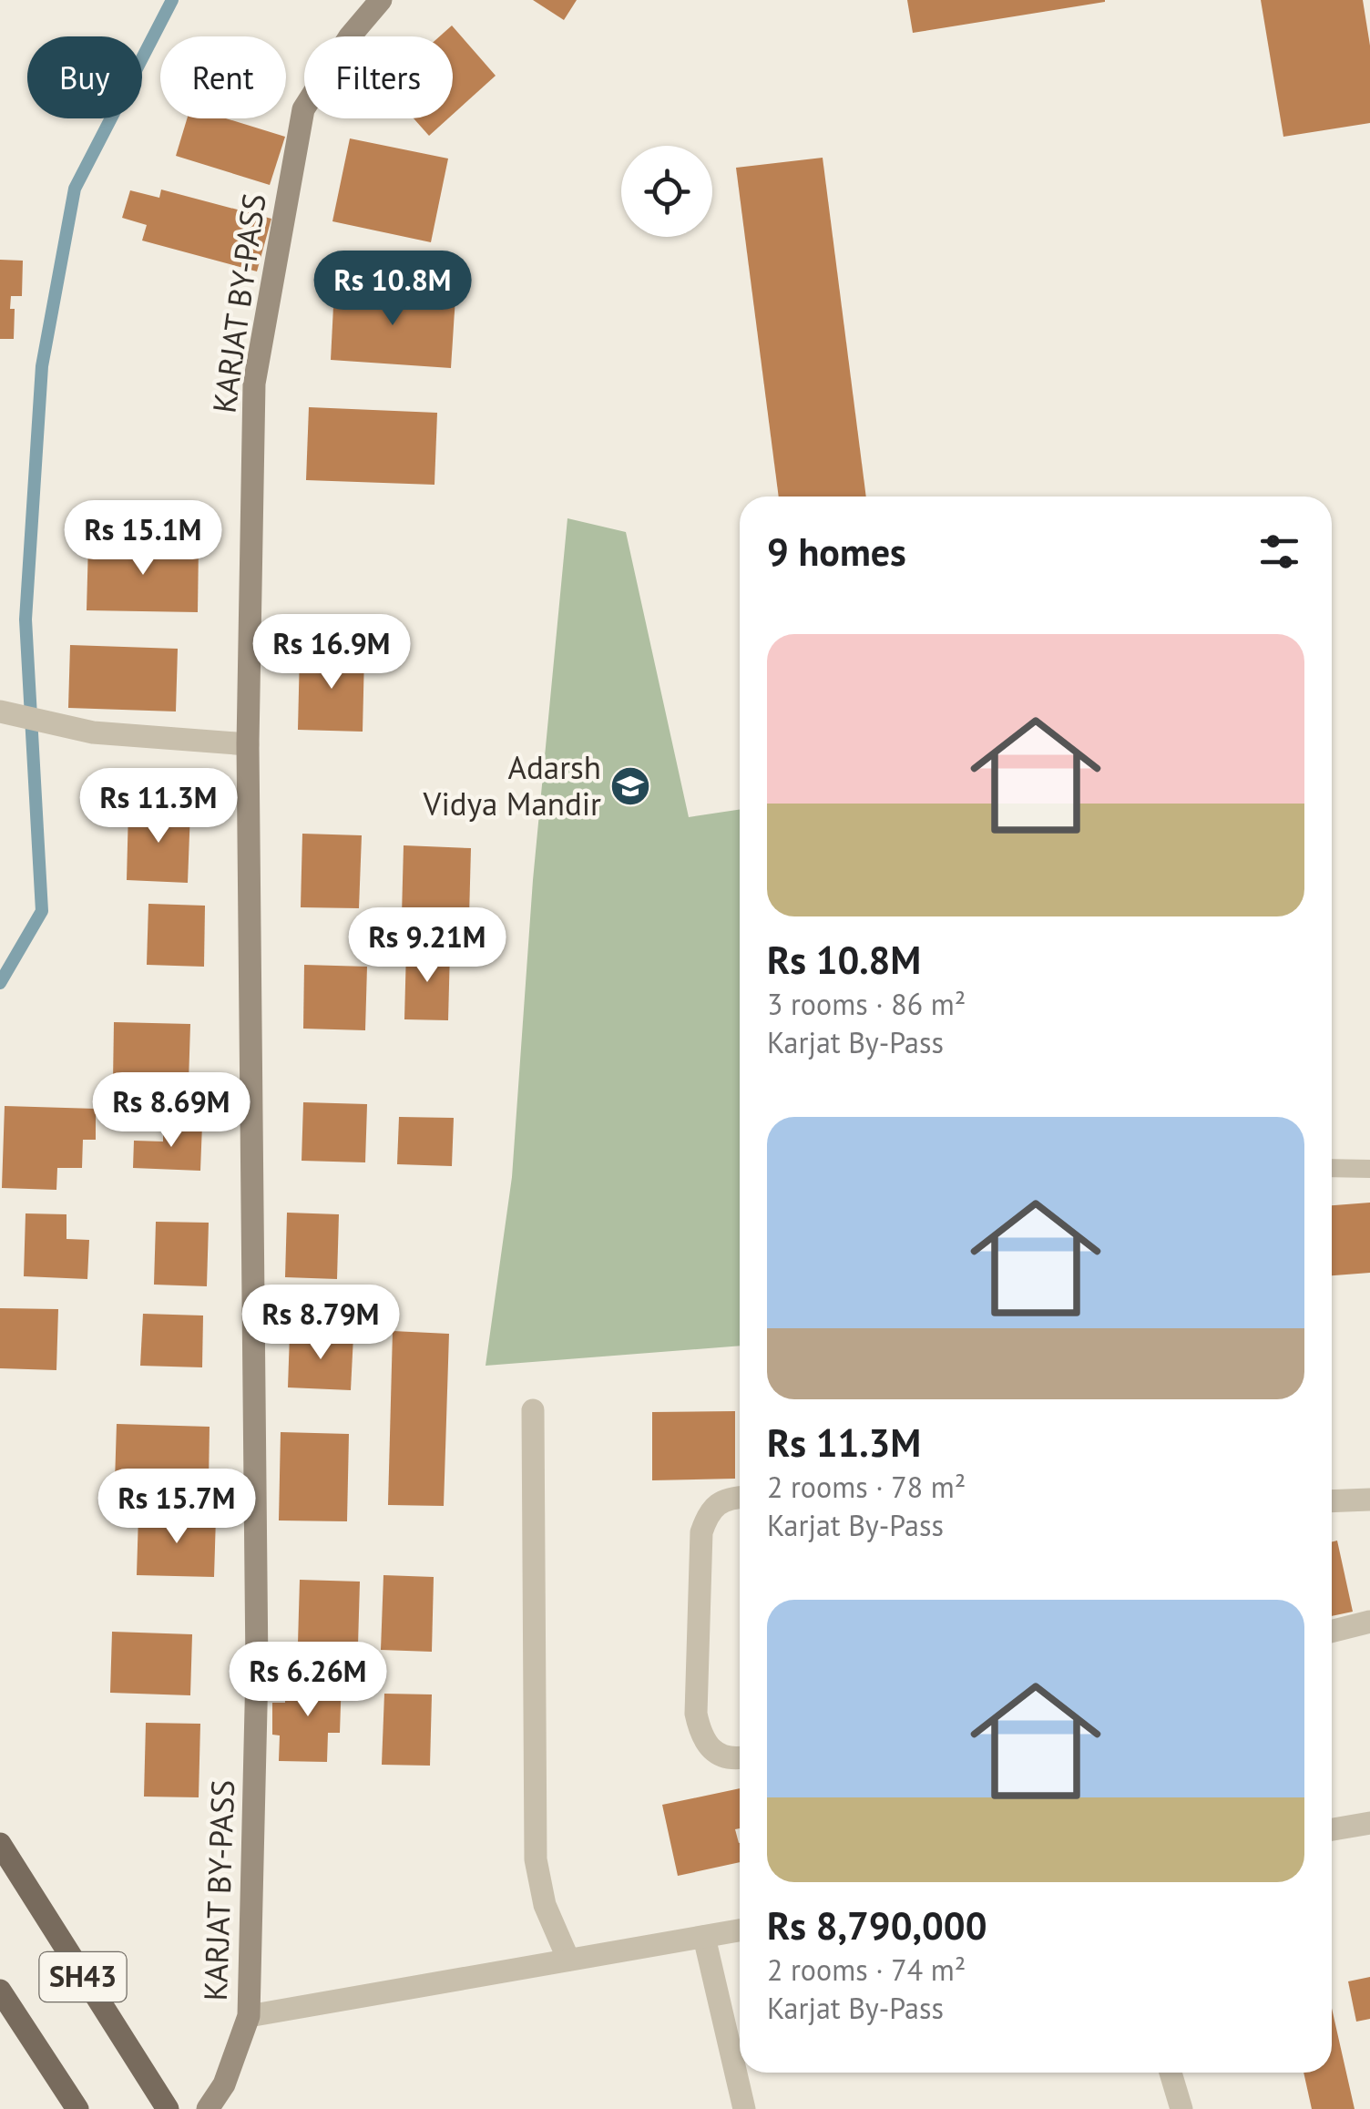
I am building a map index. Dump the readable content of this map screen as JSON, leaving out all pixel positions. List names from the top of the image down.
{
  "streets": {
    "main road": ["KARJAT BY-PASS", "SH43"]
  },
  "places": {
    "school or university": ["Adarsh Vidya Mandir"]
  },
  "page": {
    "chip": ["Buy", "Rent", "Filters"],
    "price": [
      "Rs 10.8M",
      "Rs 15.1M",
      "Rs 16.9M",
      "Rs 11.3M",
      "Rs 9.21M",
      "Rs 8.69M",
      "Rs 8.79M",
      "Rs 15.7M",
      "Rs 6.26M"
    ],
    "heading": "9 homes",
    "list": [
      {
        "name": "Rs 10.8M",
        "note": "3 rooms · 86 m² · Karjat By-Pass"
      },
      {
        "name": "Rs 11.3M",
        "note": "2 rooms · 78 m² · Karjat By-Pass"
      },
      {
        "name": "Rs 8,790,000",
        "note": "2 rooms · 74 m² · Karjat By-Pass"
      }
    ]
  }
}
